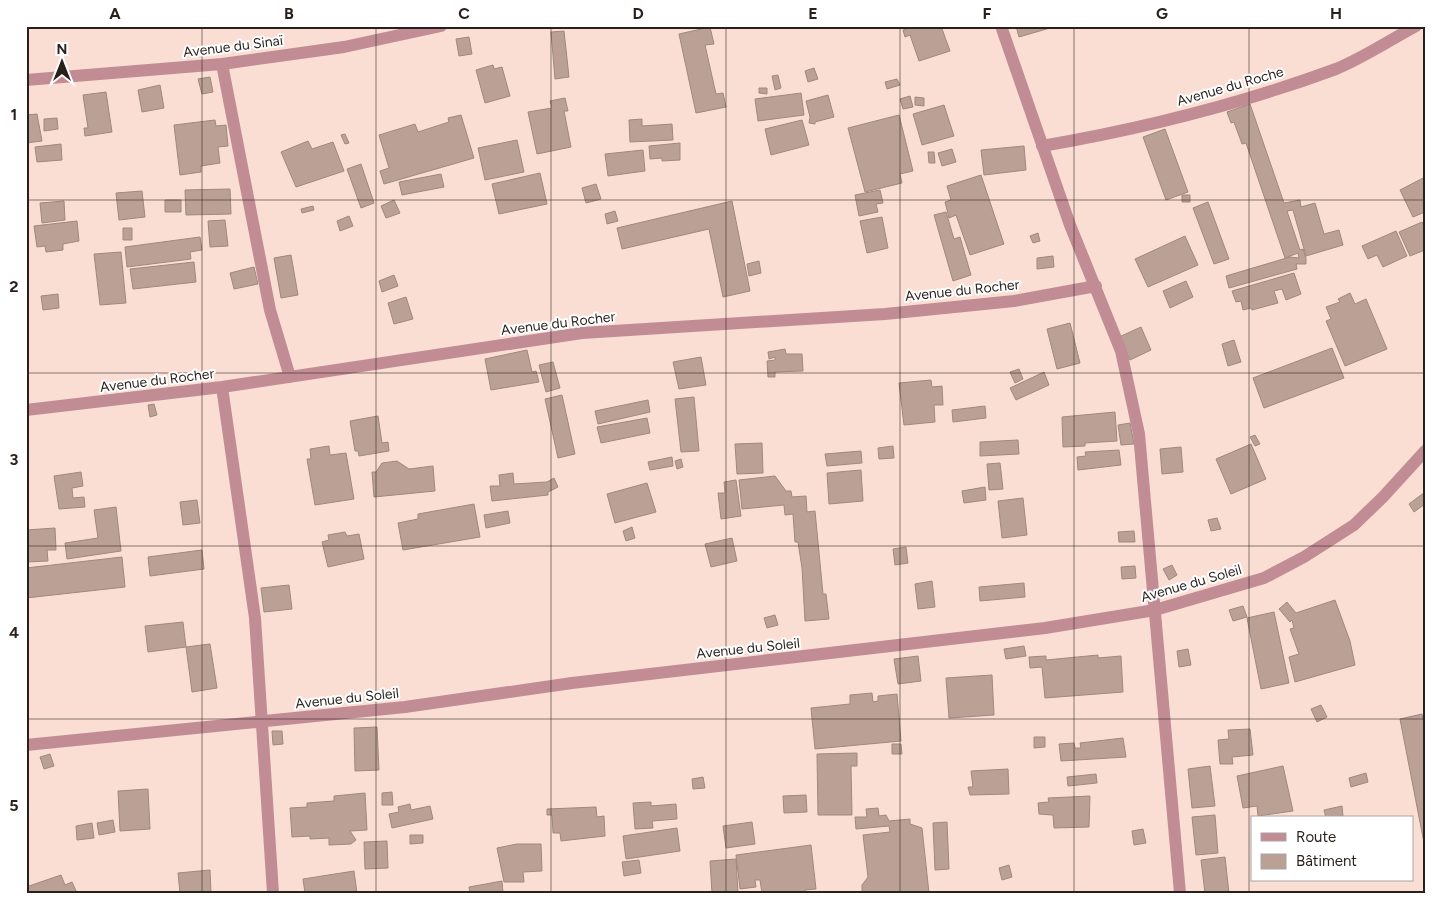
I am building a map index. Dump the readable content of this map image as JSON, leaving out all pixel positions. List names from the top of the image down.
{
  "streets": {
    "street": [
      "Avenue du Sinaï",
      "Avenue du Roche",
      "Avenue du Rocher",
      "Avenue du Soleil"
    ]
  },
  "legend": ["Route", "Bâtiment"],
  "north": "top",
  "grid": {
    "columns": [
      "A",
      "B",
      "C",
      "D",
      "E",
      "F",
      "G",
      "H"
    ],
    "rows": [
      "1",
      "2",
      "3",
      "4",
      "5"
    ]
  }
}
